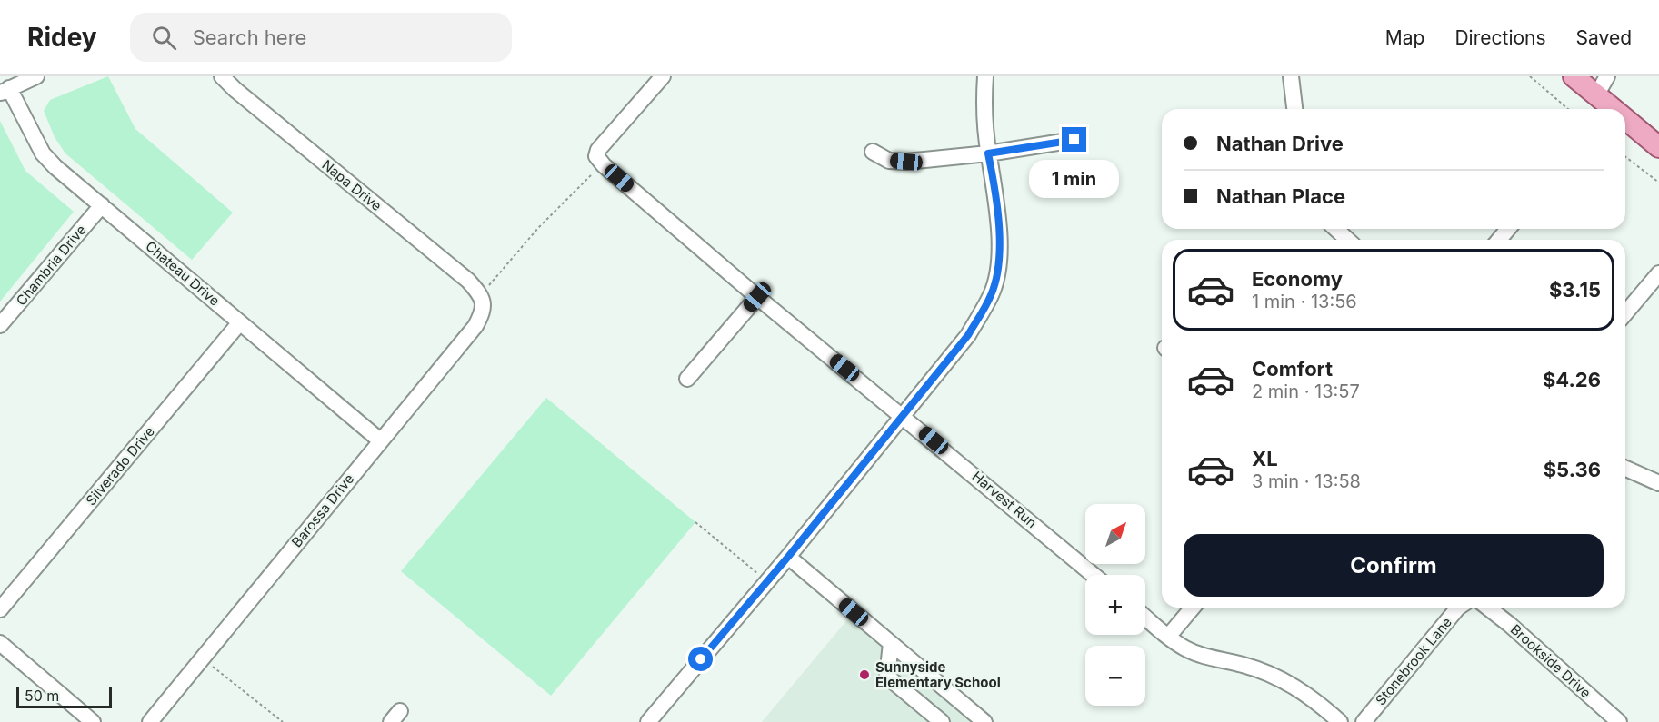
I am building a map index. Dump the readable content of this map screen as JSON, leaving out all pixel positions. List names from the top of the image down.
{
  "streets": {
    "street": [
      "Napa Drive",
      "Chambria Drive",
      "Chateau Drive",
      "Silverado Drive",
      "Harvest Run",
      "Barossa Drive",
      "Stonebrook Lane",
      "Brookside Drive"
    ]
  },
  "crossings": [
    ["Napa Drive", "Barossa Drive"],
    ["Chambria Drive", "Chateau Drive"],
    ["Chateau Drive", "Silverado Drive"],
    ["Chateau Drive", "Barossa Drive"]
  ],
  "places": ["Sunnyside Elementary School"],
  "scale_bar": "50 m",
  "north": "top right",
  "page": {
    "header": "Ridey",
    "search": "Search here",
    "nav": ["Map", "Directions", "Saved"],
    "banner": ["Nathan Drive", "Nathan Place"],
    "bubble": "1 min",
    "list": [
      {
        "name": "Economy",
        "note": "1 min · 13:56",
        "value": "$3.15"
      },
      {
        "name": "Comfort",
        "note": "2 min · 13:57",
        "value": "$4.26"
      },
      {
        "name": "XL",
        "note": "3 min · 13:58",
        "value": "$5.36"
      }
    ],
    "map_buttons": ["+", "−"],
    "buttons": "Confirm",
    "scale": "50 m"
  }
}
